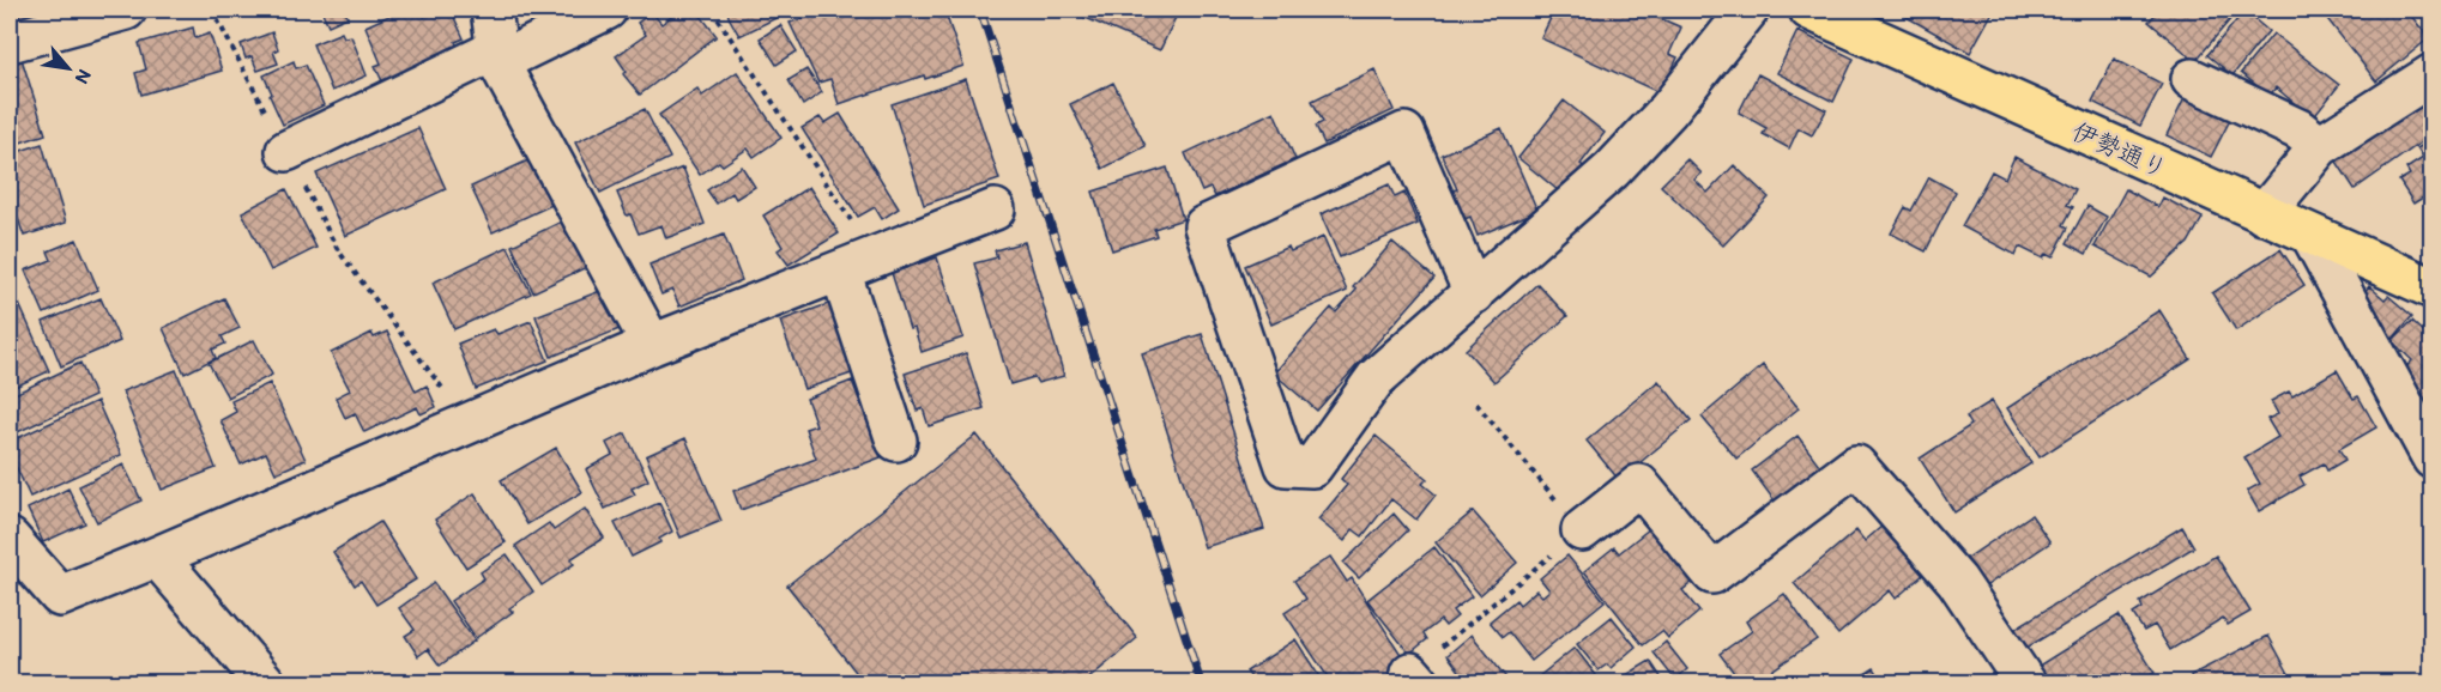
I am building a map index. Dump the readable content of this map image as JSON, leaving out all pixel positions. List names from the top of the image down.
{
  "streets": {
    "main road": ["伊勢通り"]
  },
  "north": "bottom right"
}
